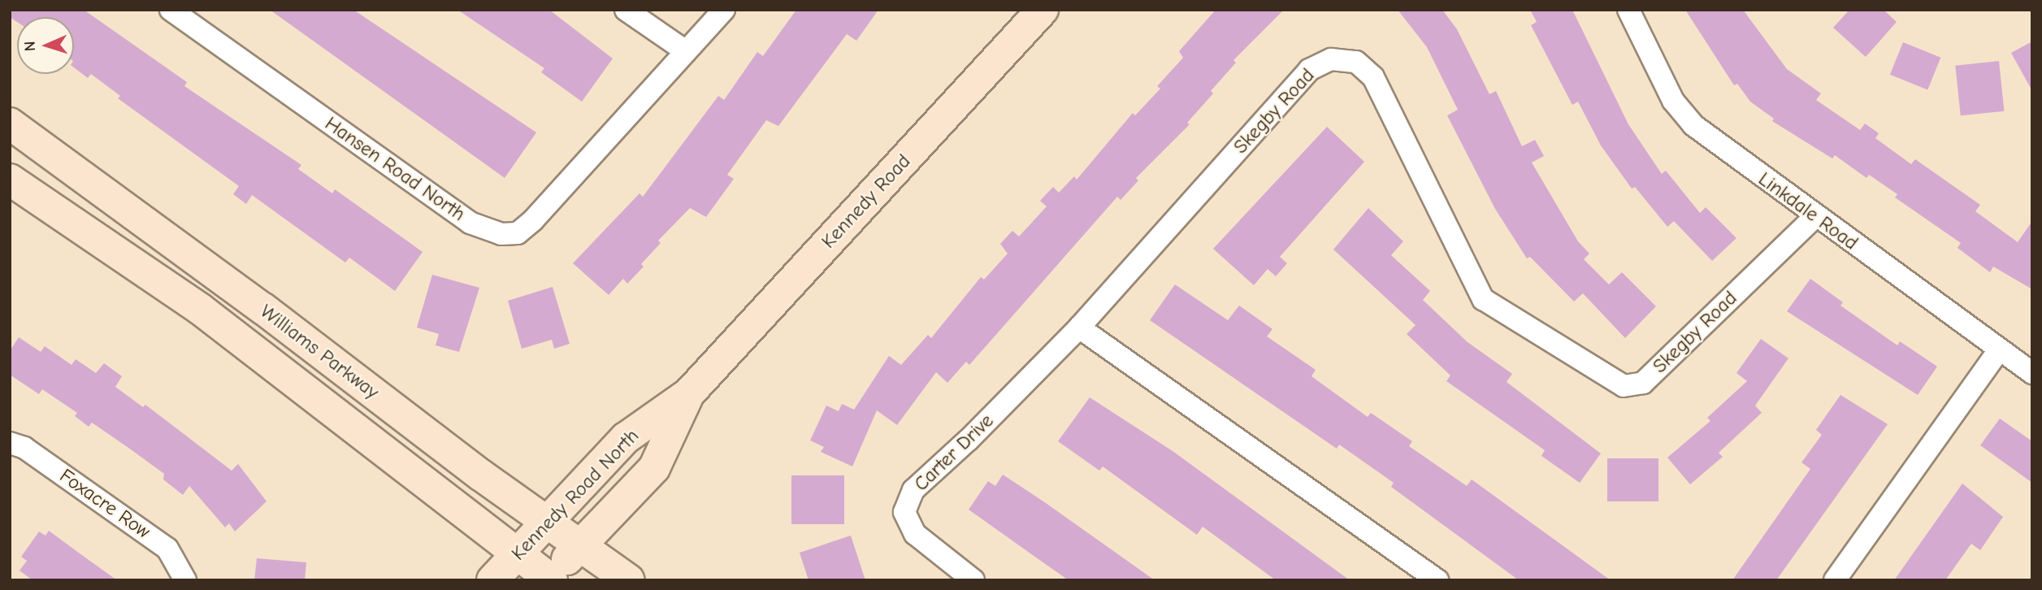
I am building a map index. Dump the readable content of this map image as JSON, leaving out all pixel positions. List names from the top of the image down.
{
  "streets": {
    "main road": ["Kennedy Road", "Williams Parkway", "Kennedy Road North"],
    "street": [
      "Skegby Road",
      "Hansen Road North",
      "Linkdale Road",
      "Carter Drive",
      "Foxacre Row"
    ]
  },
  "crossings": [
    ["Skegby Road", "Linkdale Road"],
    ["Skegby Road", "Carter Drive"],
    ["Kennedy Road", "Kennedy Road North"],
    ["Williams Parkway", "Kennedy Road North"]
  ],
  "north": "left"
}
